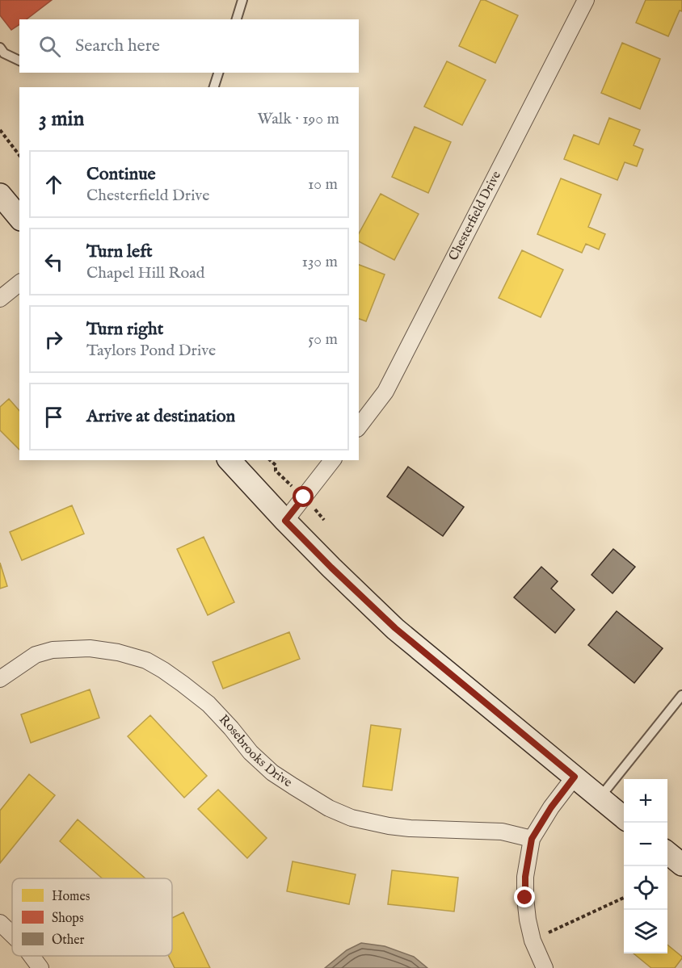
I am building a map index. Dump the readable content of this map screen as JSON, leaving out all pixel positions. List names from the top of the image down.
{
  "streets": {
    "street": ["Chesterfield Drive", "Rosebrooks Drive"]
  },
  "legend": ["Homes", "Shops", "Other"],
  "page": {
    "search": "Search here",
    "heading": ["3 min", "Walk · 190 m"],
    "list": [
      ["Continue", "Chesterfield Drive", "10 m"],
      ["Turn left", "Chapel Hill Road", "130 m"],
      ["Turn right", "Taylors Pond Drive", "50 m"],
      "Arrive at destination"
    ],
    "map_buttons": ["+", "−"]
  }
}
